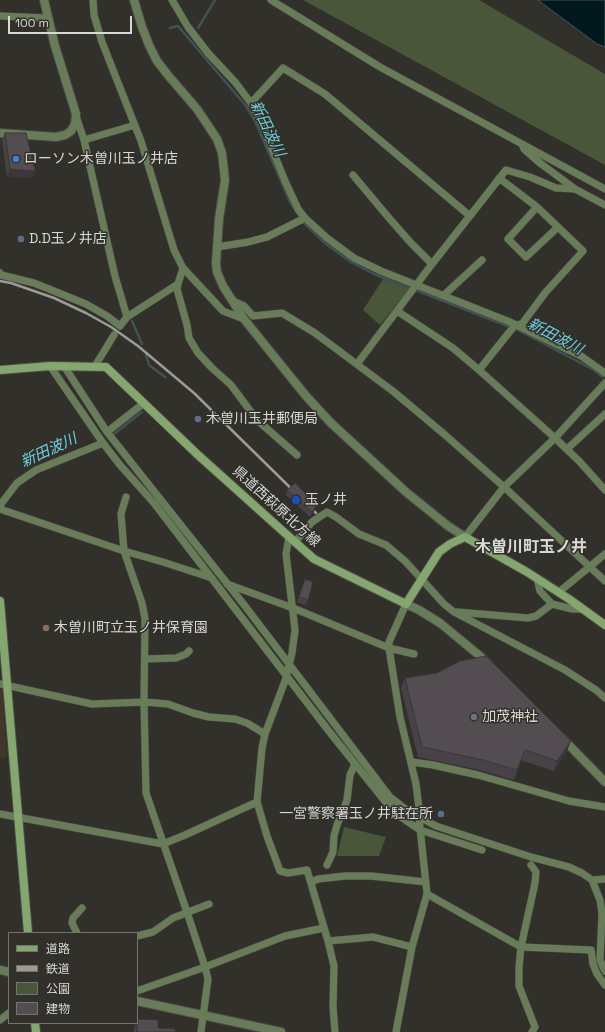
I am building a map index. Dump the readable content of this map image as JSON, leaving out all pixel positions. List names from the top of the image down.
{
  "streets": {
    "main road": ["県道西萩原北方線"]
  },
  "districts": ["木曽川町玉ノ井"],
  "water": ["新田波川"],
  "places": [
    "ローソン木曽川玉ノ井店",
    "D.D玉ノ井店",
    "木曽川玉井郵便局",
    "玉ノ井",
    "木曽川町立玉ノ井保育園",
    "加茂神社",
    "一宮警察署玉ノ井駐在所"
  ],
  "legend": [
    "道路",
    "鉄道",
    "公園",
    "建物"
  ],
  "scale_bar": "100 m"
}
